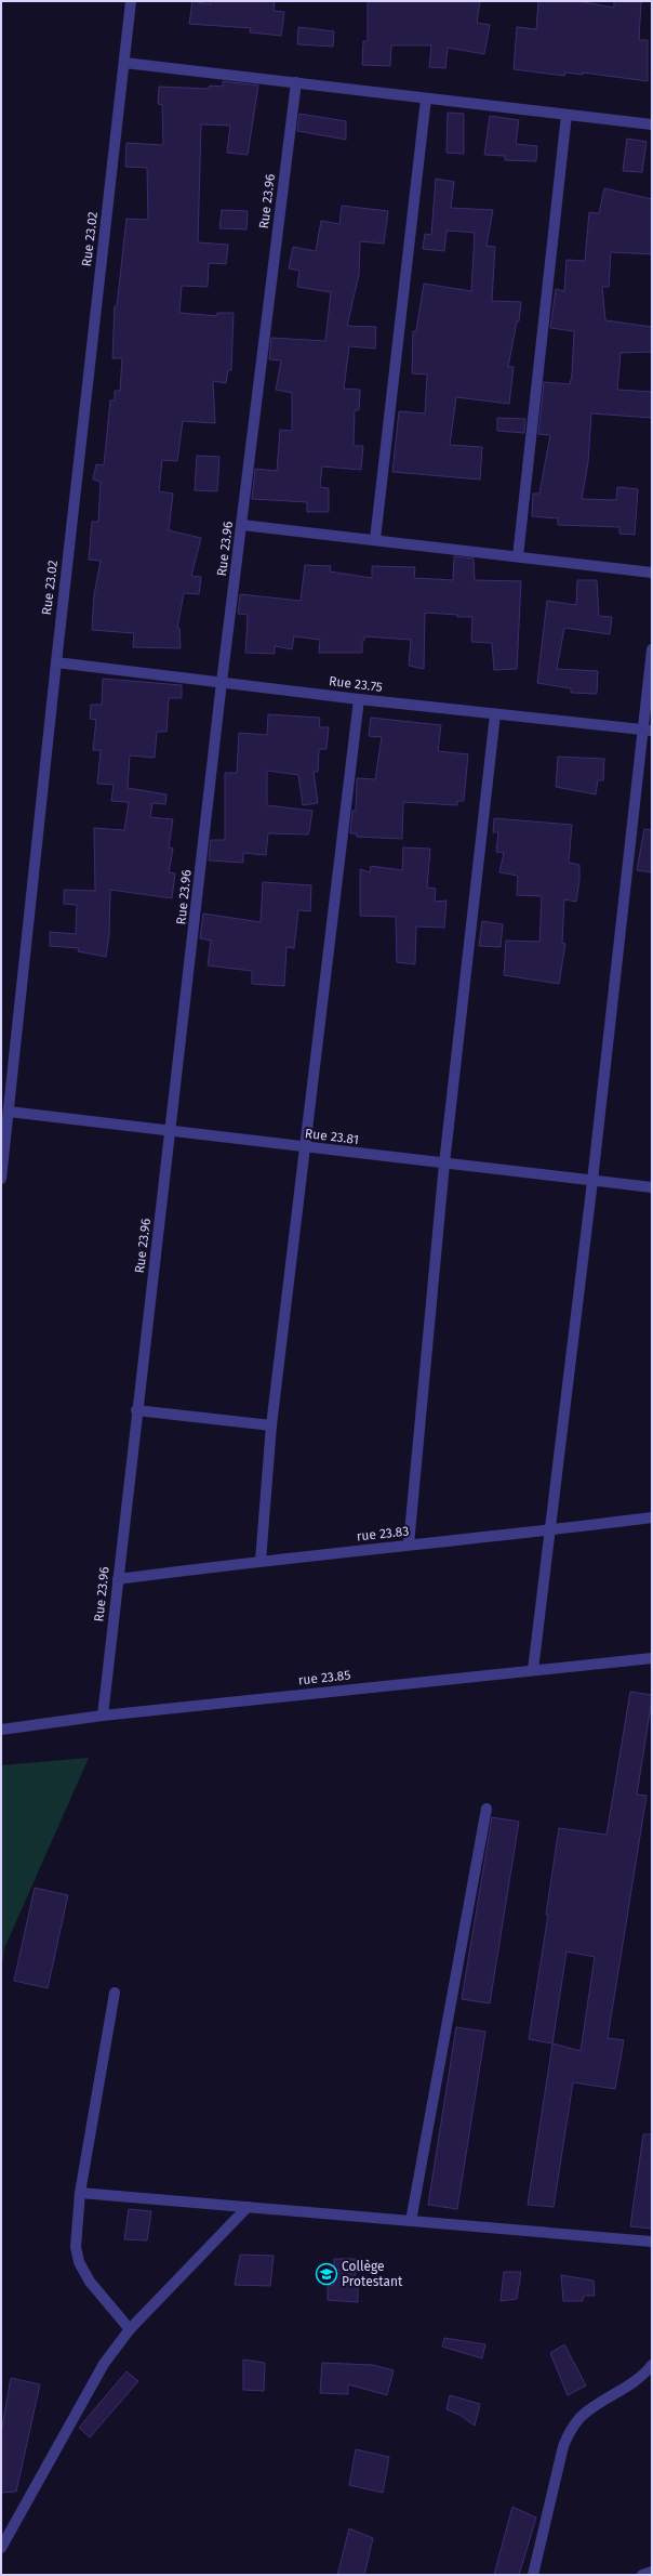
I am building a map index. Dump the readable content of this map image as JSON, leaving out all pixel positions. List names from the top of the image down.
{
  "streets": {
    "street": [
      "Rue 23.96",
      "Rue 23.02",
      "Rue 23.75",
      "Rue 23.81",
      "rue 23.83",
      "rue 23.85"
    ]
  },
  "crossings": [
    ["Rue 23.96", "Rue 23.75"],
    ["Rue 23.96", "Rue 23.81"],
    ["Rue 23.96", "rue 23.83"],
    ["Rue 23.96", "rue 23.85"],
    ["Rue 23.02", "Rue 23.75"],
    ["Rue 23.02", "Rue 23.81"]
  ],
  "places": {
    "school or university": ["Collège Protestant"]
  }
}
